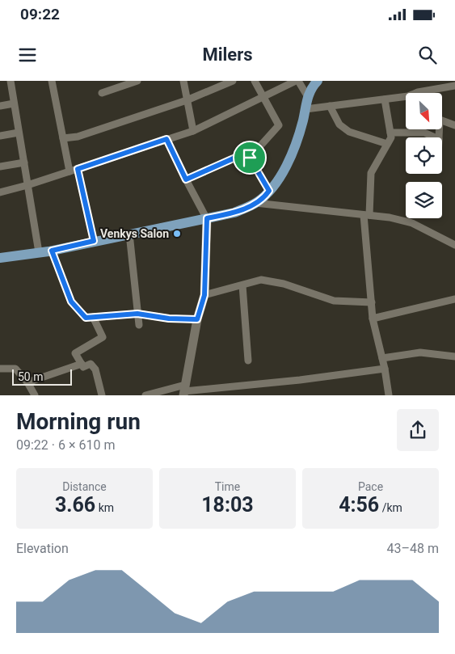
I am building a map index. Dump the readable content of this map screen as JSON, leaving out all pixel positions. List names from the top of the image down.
{
  "places": ["Venkys Salon"],
  "scale_bar": "50 m",
  "north": "bottom right",
  "page": {
    "status": "09:22",
    "header": "Milers",
    "scale": "50 m",
    "heading": ["Morning run", "09:22 · 6 × 610 m"],
    "stats": [
      ["Distance", "3.66 km"],
      ["Time", "18:03"],
      ["Pace", "4:56 /km"]
    ],
    "chart": ["Elevation", "43–48 m"]
  }
}
